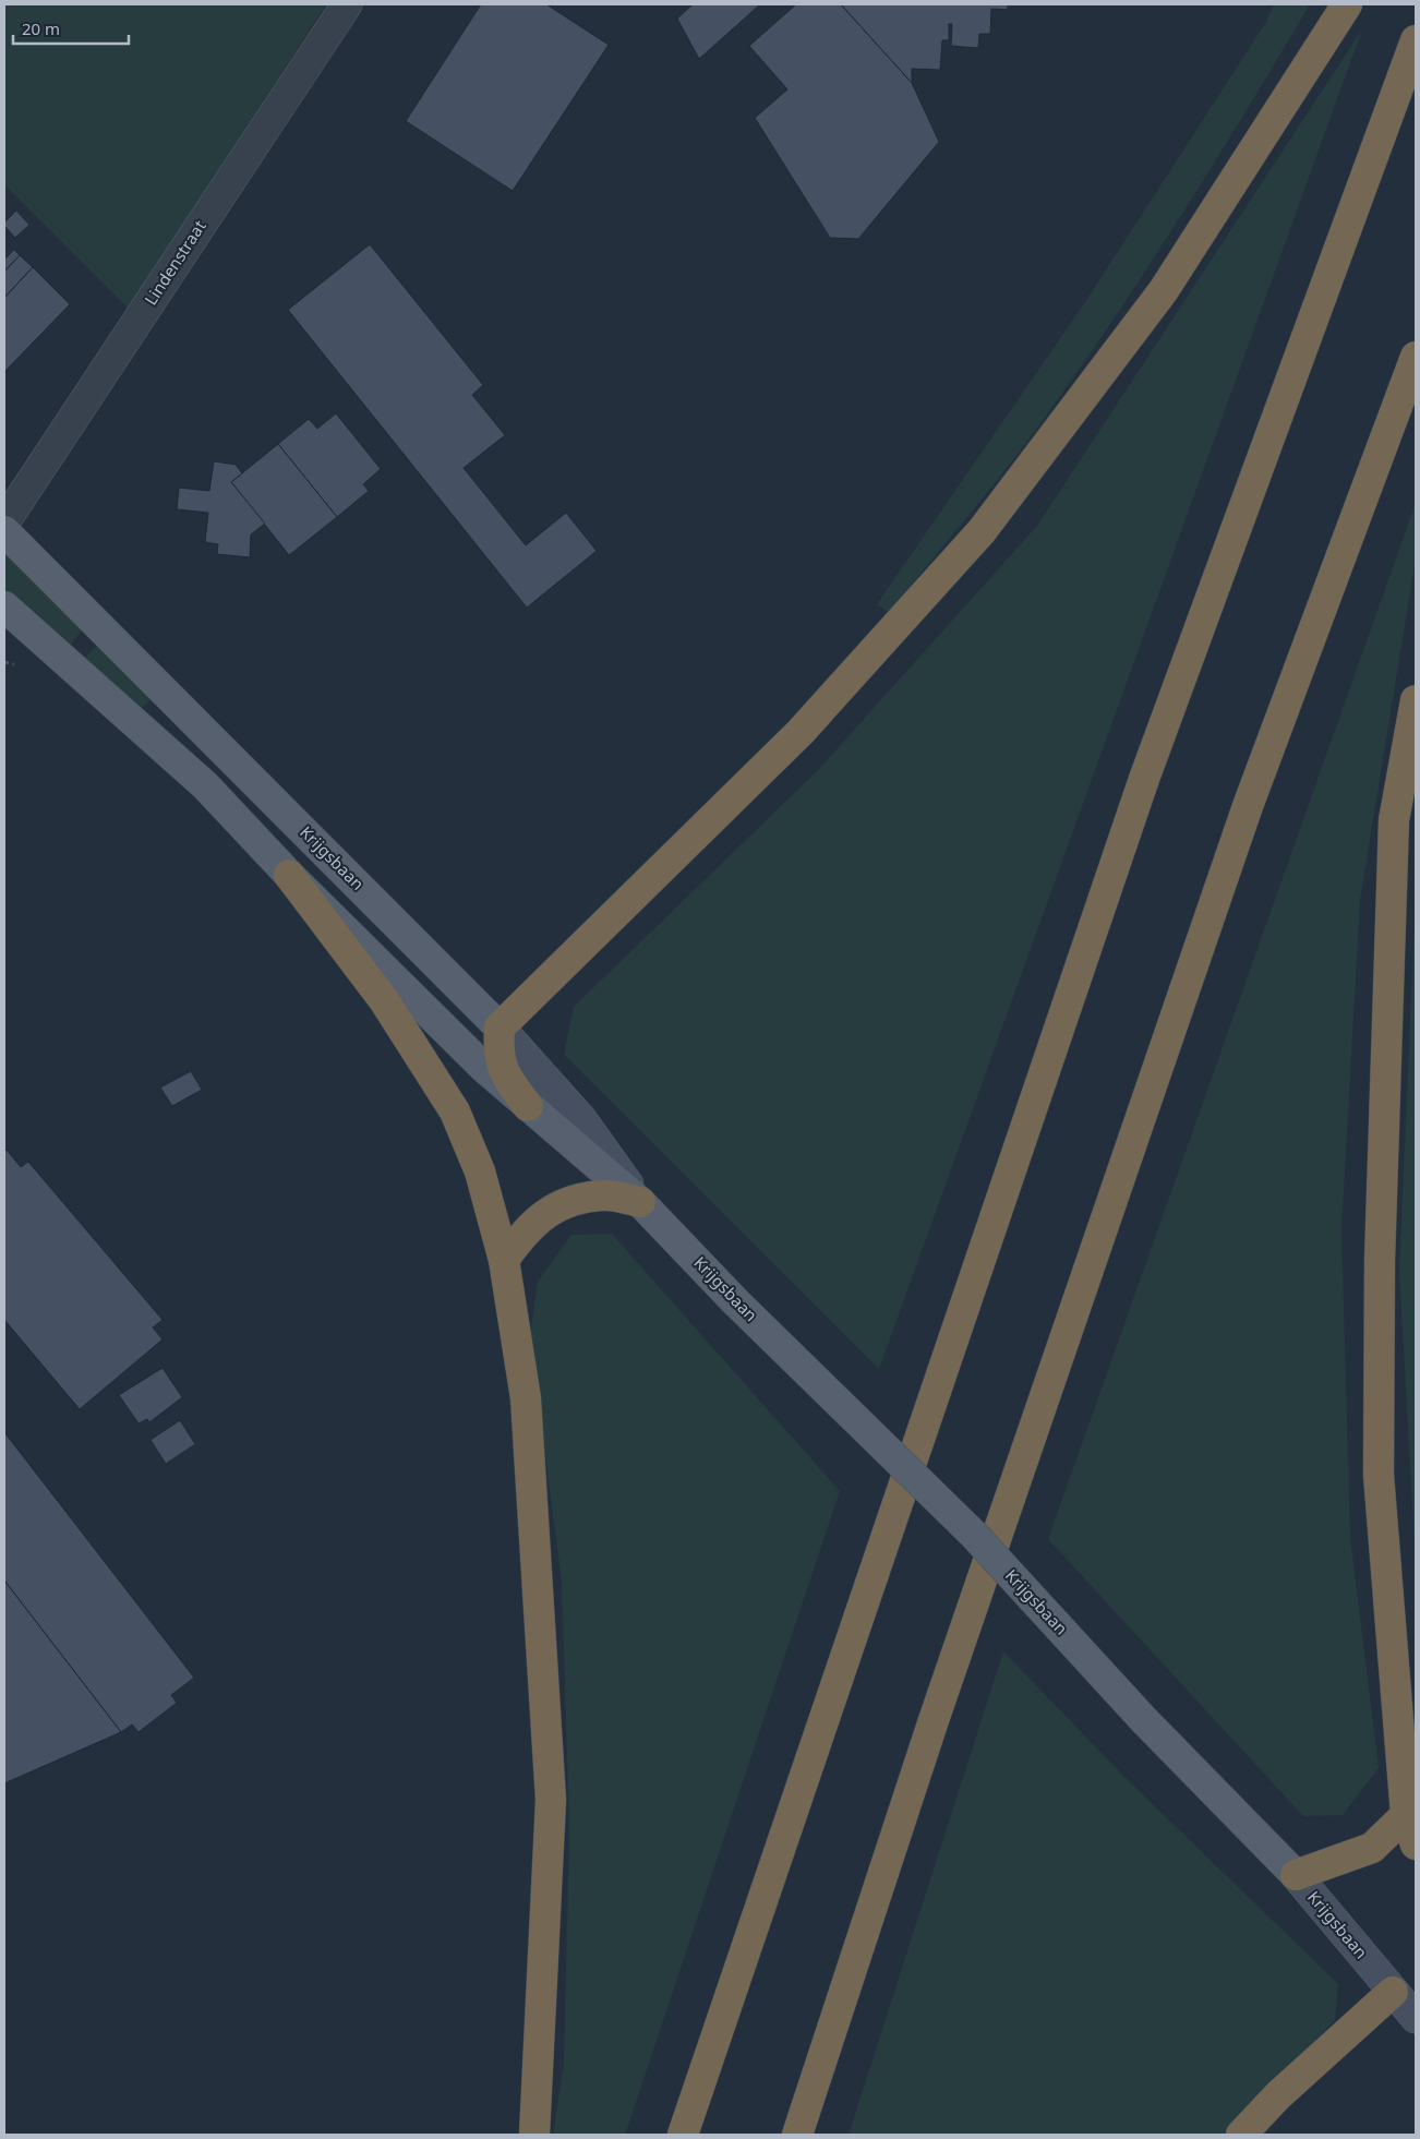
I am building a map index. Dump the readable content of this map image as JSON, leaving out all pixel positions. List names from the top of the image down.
{
  "streets": {
    "main road": ["Krijgsbaan"],
    "street": ["Lindenstraat"]
  },
  "scale_bar": "20 m"
}
